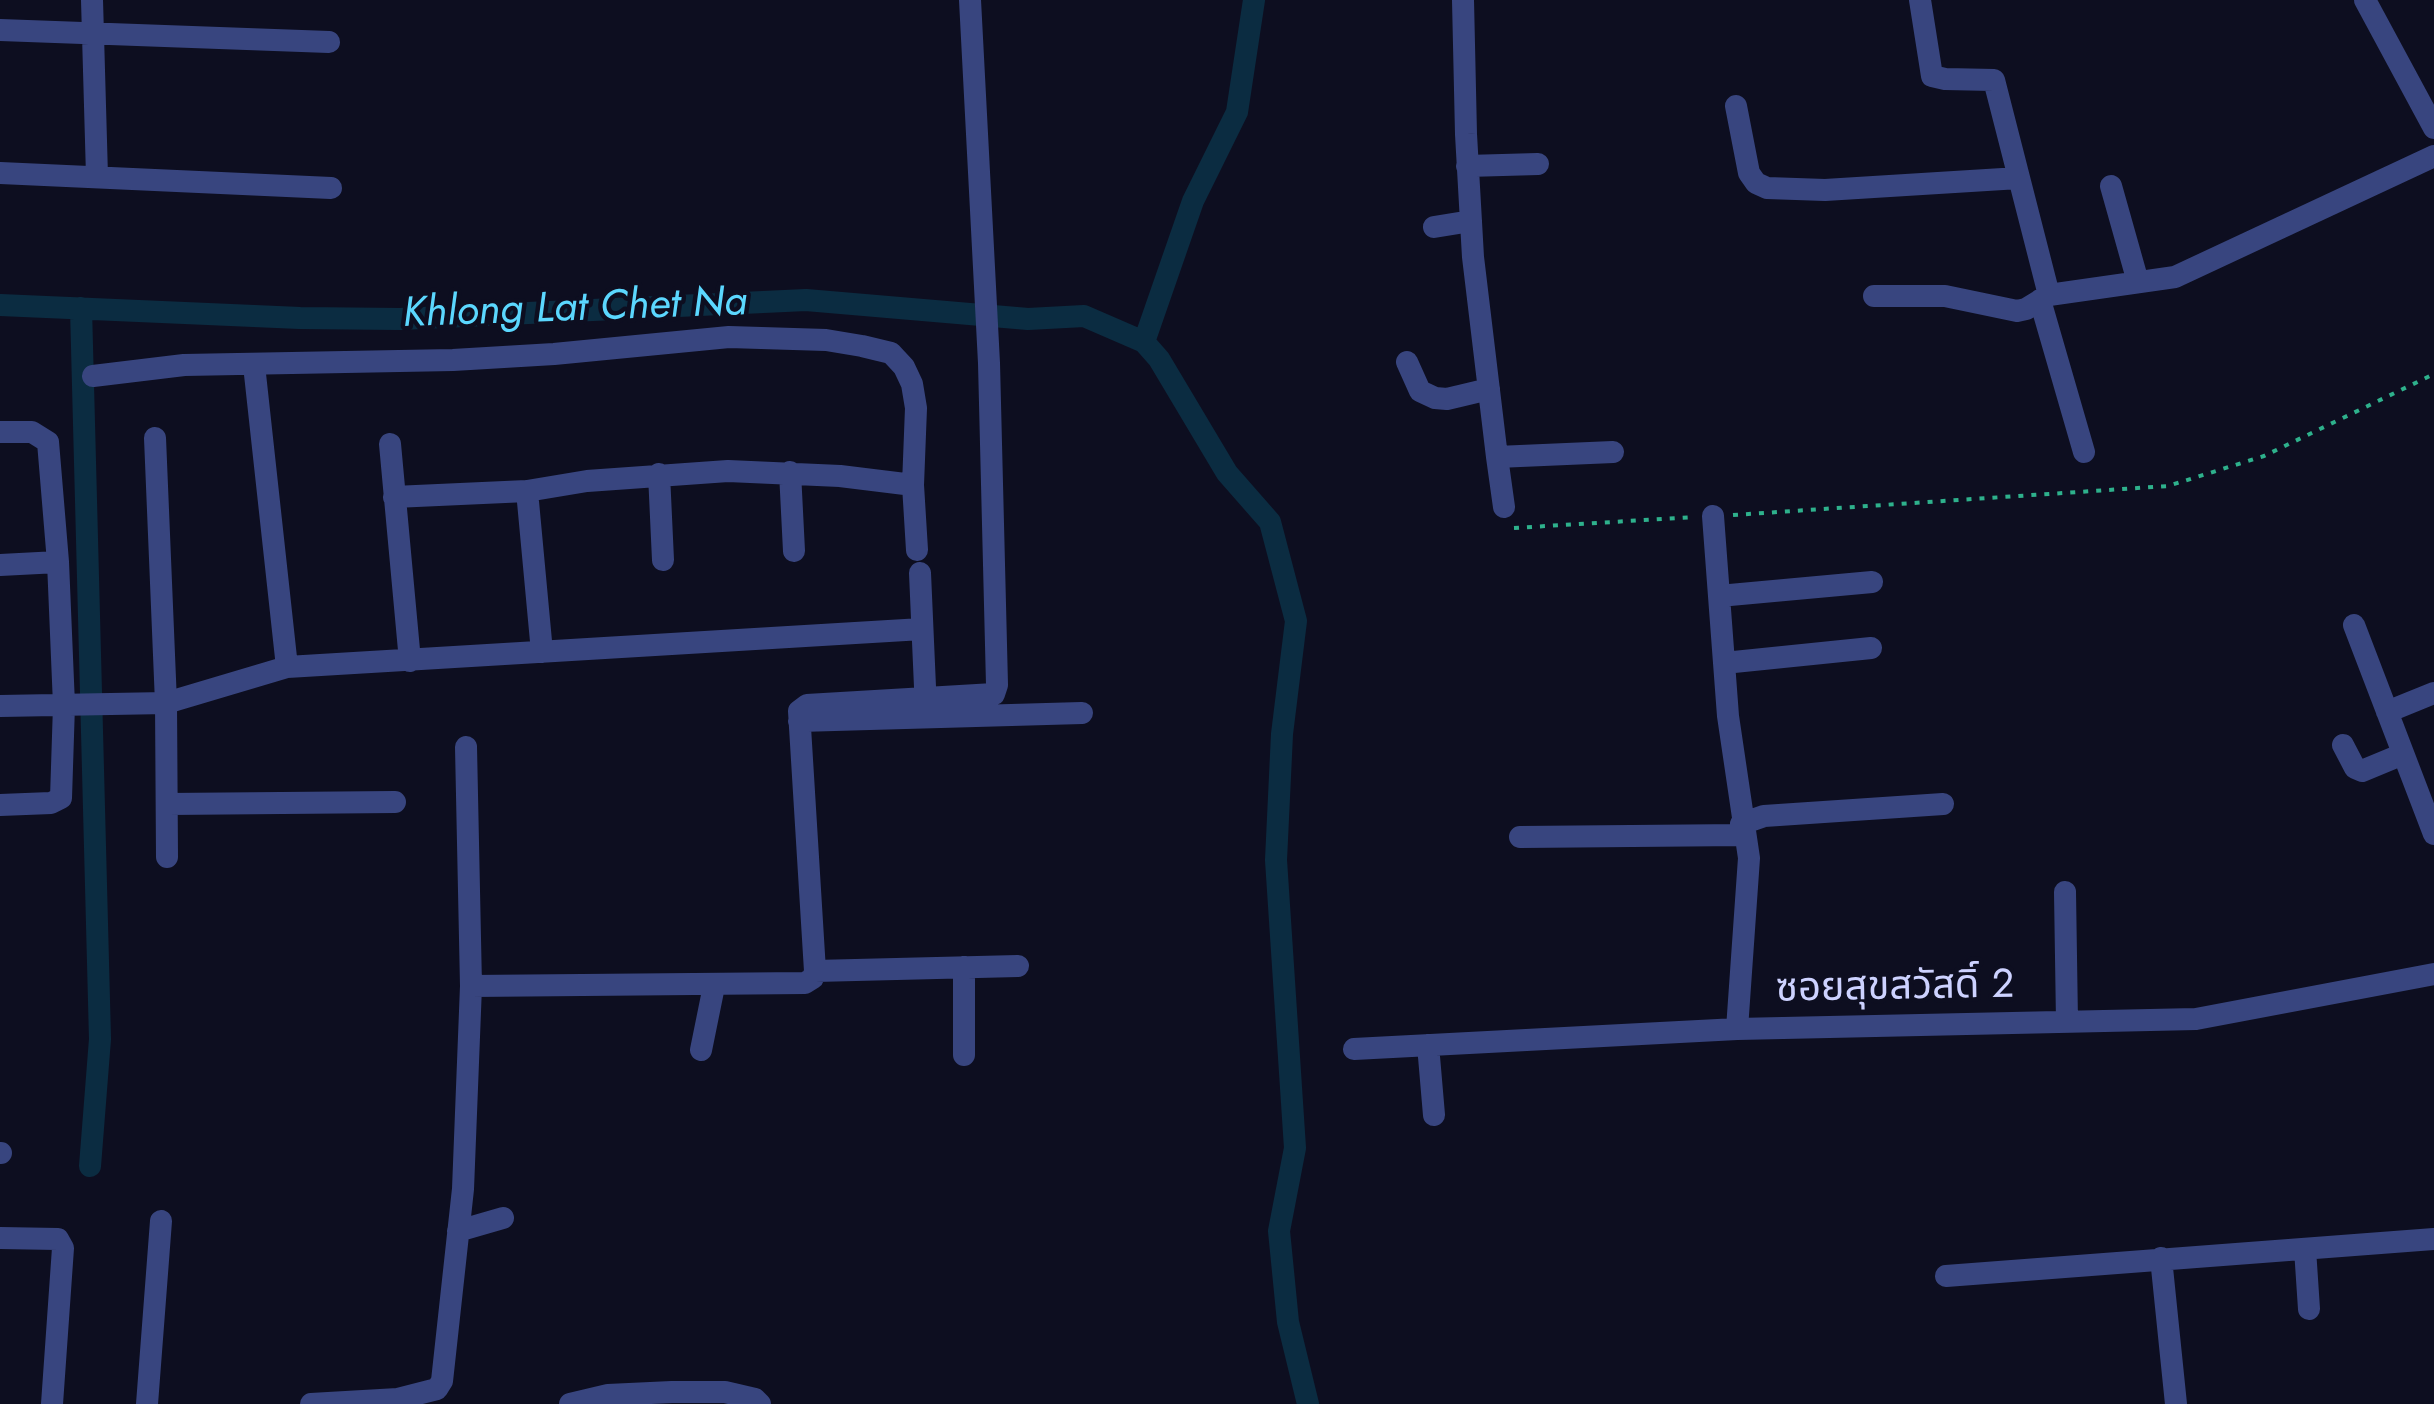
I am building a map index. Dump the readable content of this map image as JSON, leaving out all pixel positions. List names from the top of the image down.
{
  "streets": {
    "street": ["ซอยสุขสวัสดิ์ 2"]
  },
  "water": ["Khlong Lat Chet Na"]
}
